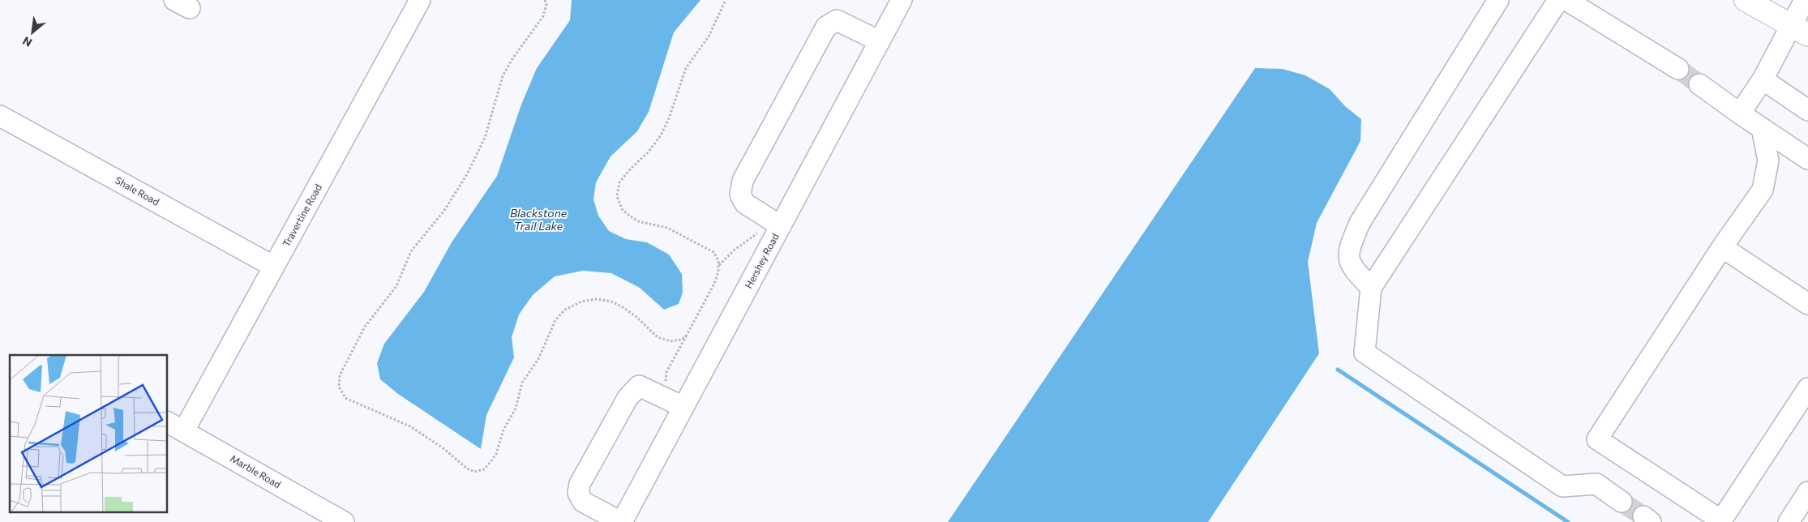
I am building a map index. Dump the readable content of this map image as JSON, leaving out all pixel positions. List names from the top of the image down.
{
  "streets": {
    "street": [
      "Shale Road",
      "Travertine Road",
      "Hershey Road",
      "Marble Road"
    ]
  },
  "crossings": [
    ["Shale Road", "Travertine Road"],
    ["Travertine Road", "Marble Road"]
  ],
  "water": ["Blackstone Trail Lake"],
  "north": "bottom left"
}
